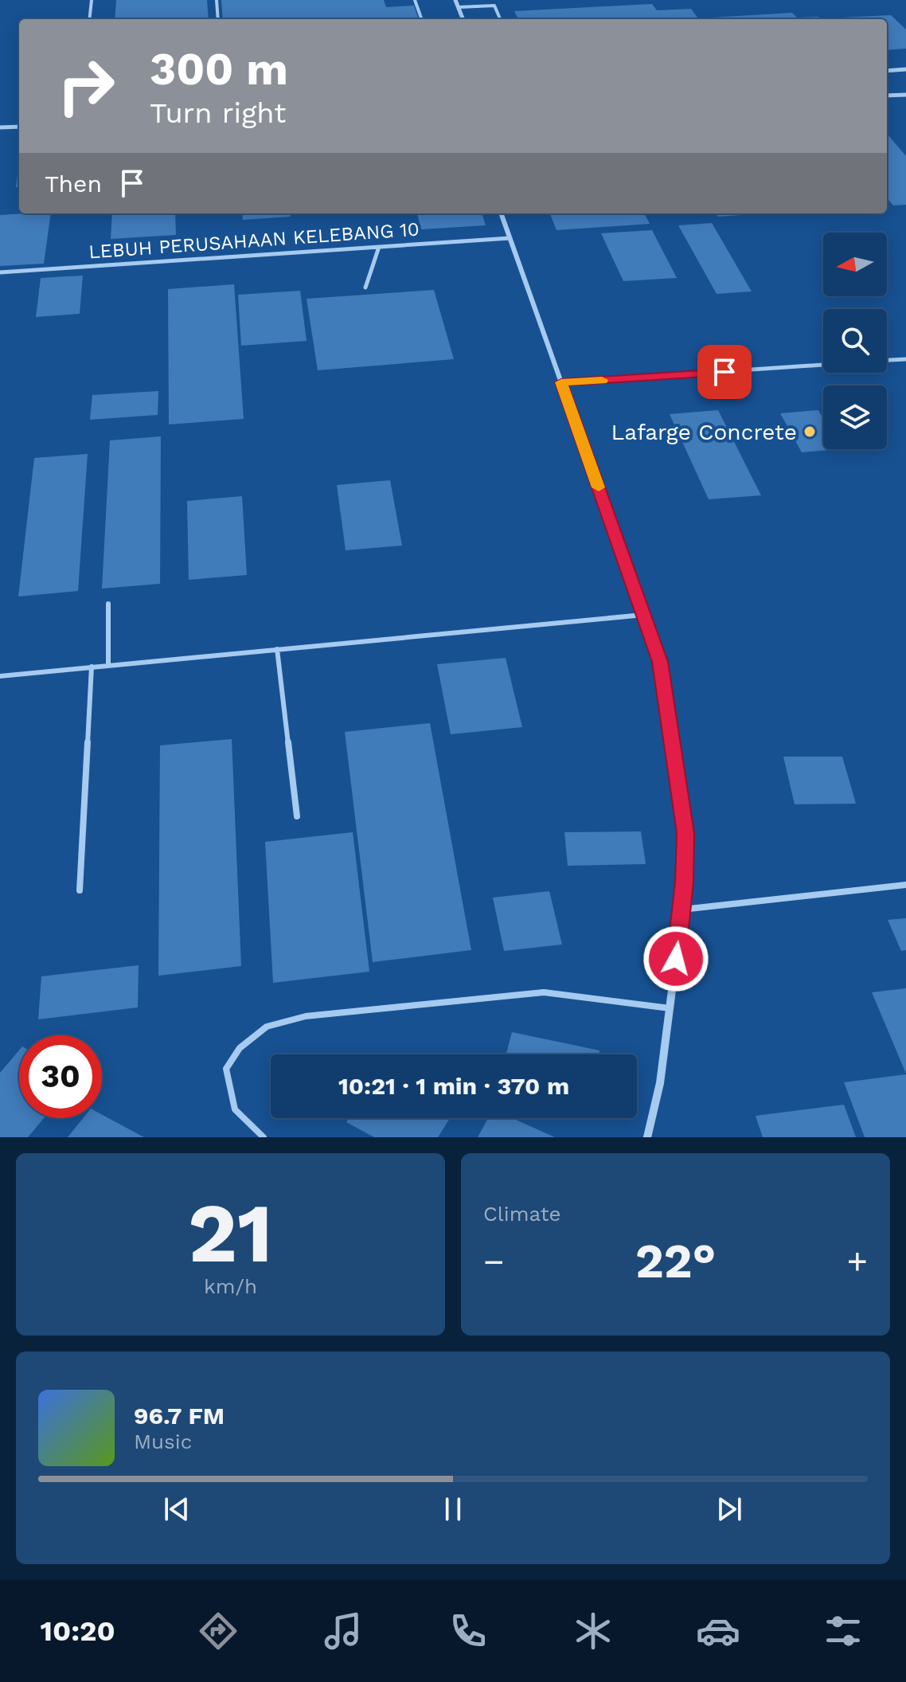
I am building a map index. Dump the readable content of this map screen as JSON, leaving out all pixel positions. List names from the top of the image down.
{
  "streets": {
    "lane": ["LEBUH PERUSAHAAN KELEBANG 10"]
  },
  "places": ["Lafarge Concrete"],
  "north": "left",
  "page": {
    "turn": ["300 m", "Turn right"],
    "then": "Then",
    "limit": "30",
    "trip": "10:21 · 1 min · 370 m",
    "tile": [
      ["21", "km/h"],
      "Climate"
    ],
    "heat": ["−", "22°", "+"],
    "song": ["96.7 FM", "Music"],
    "tabs": "10:20"
  }
}
